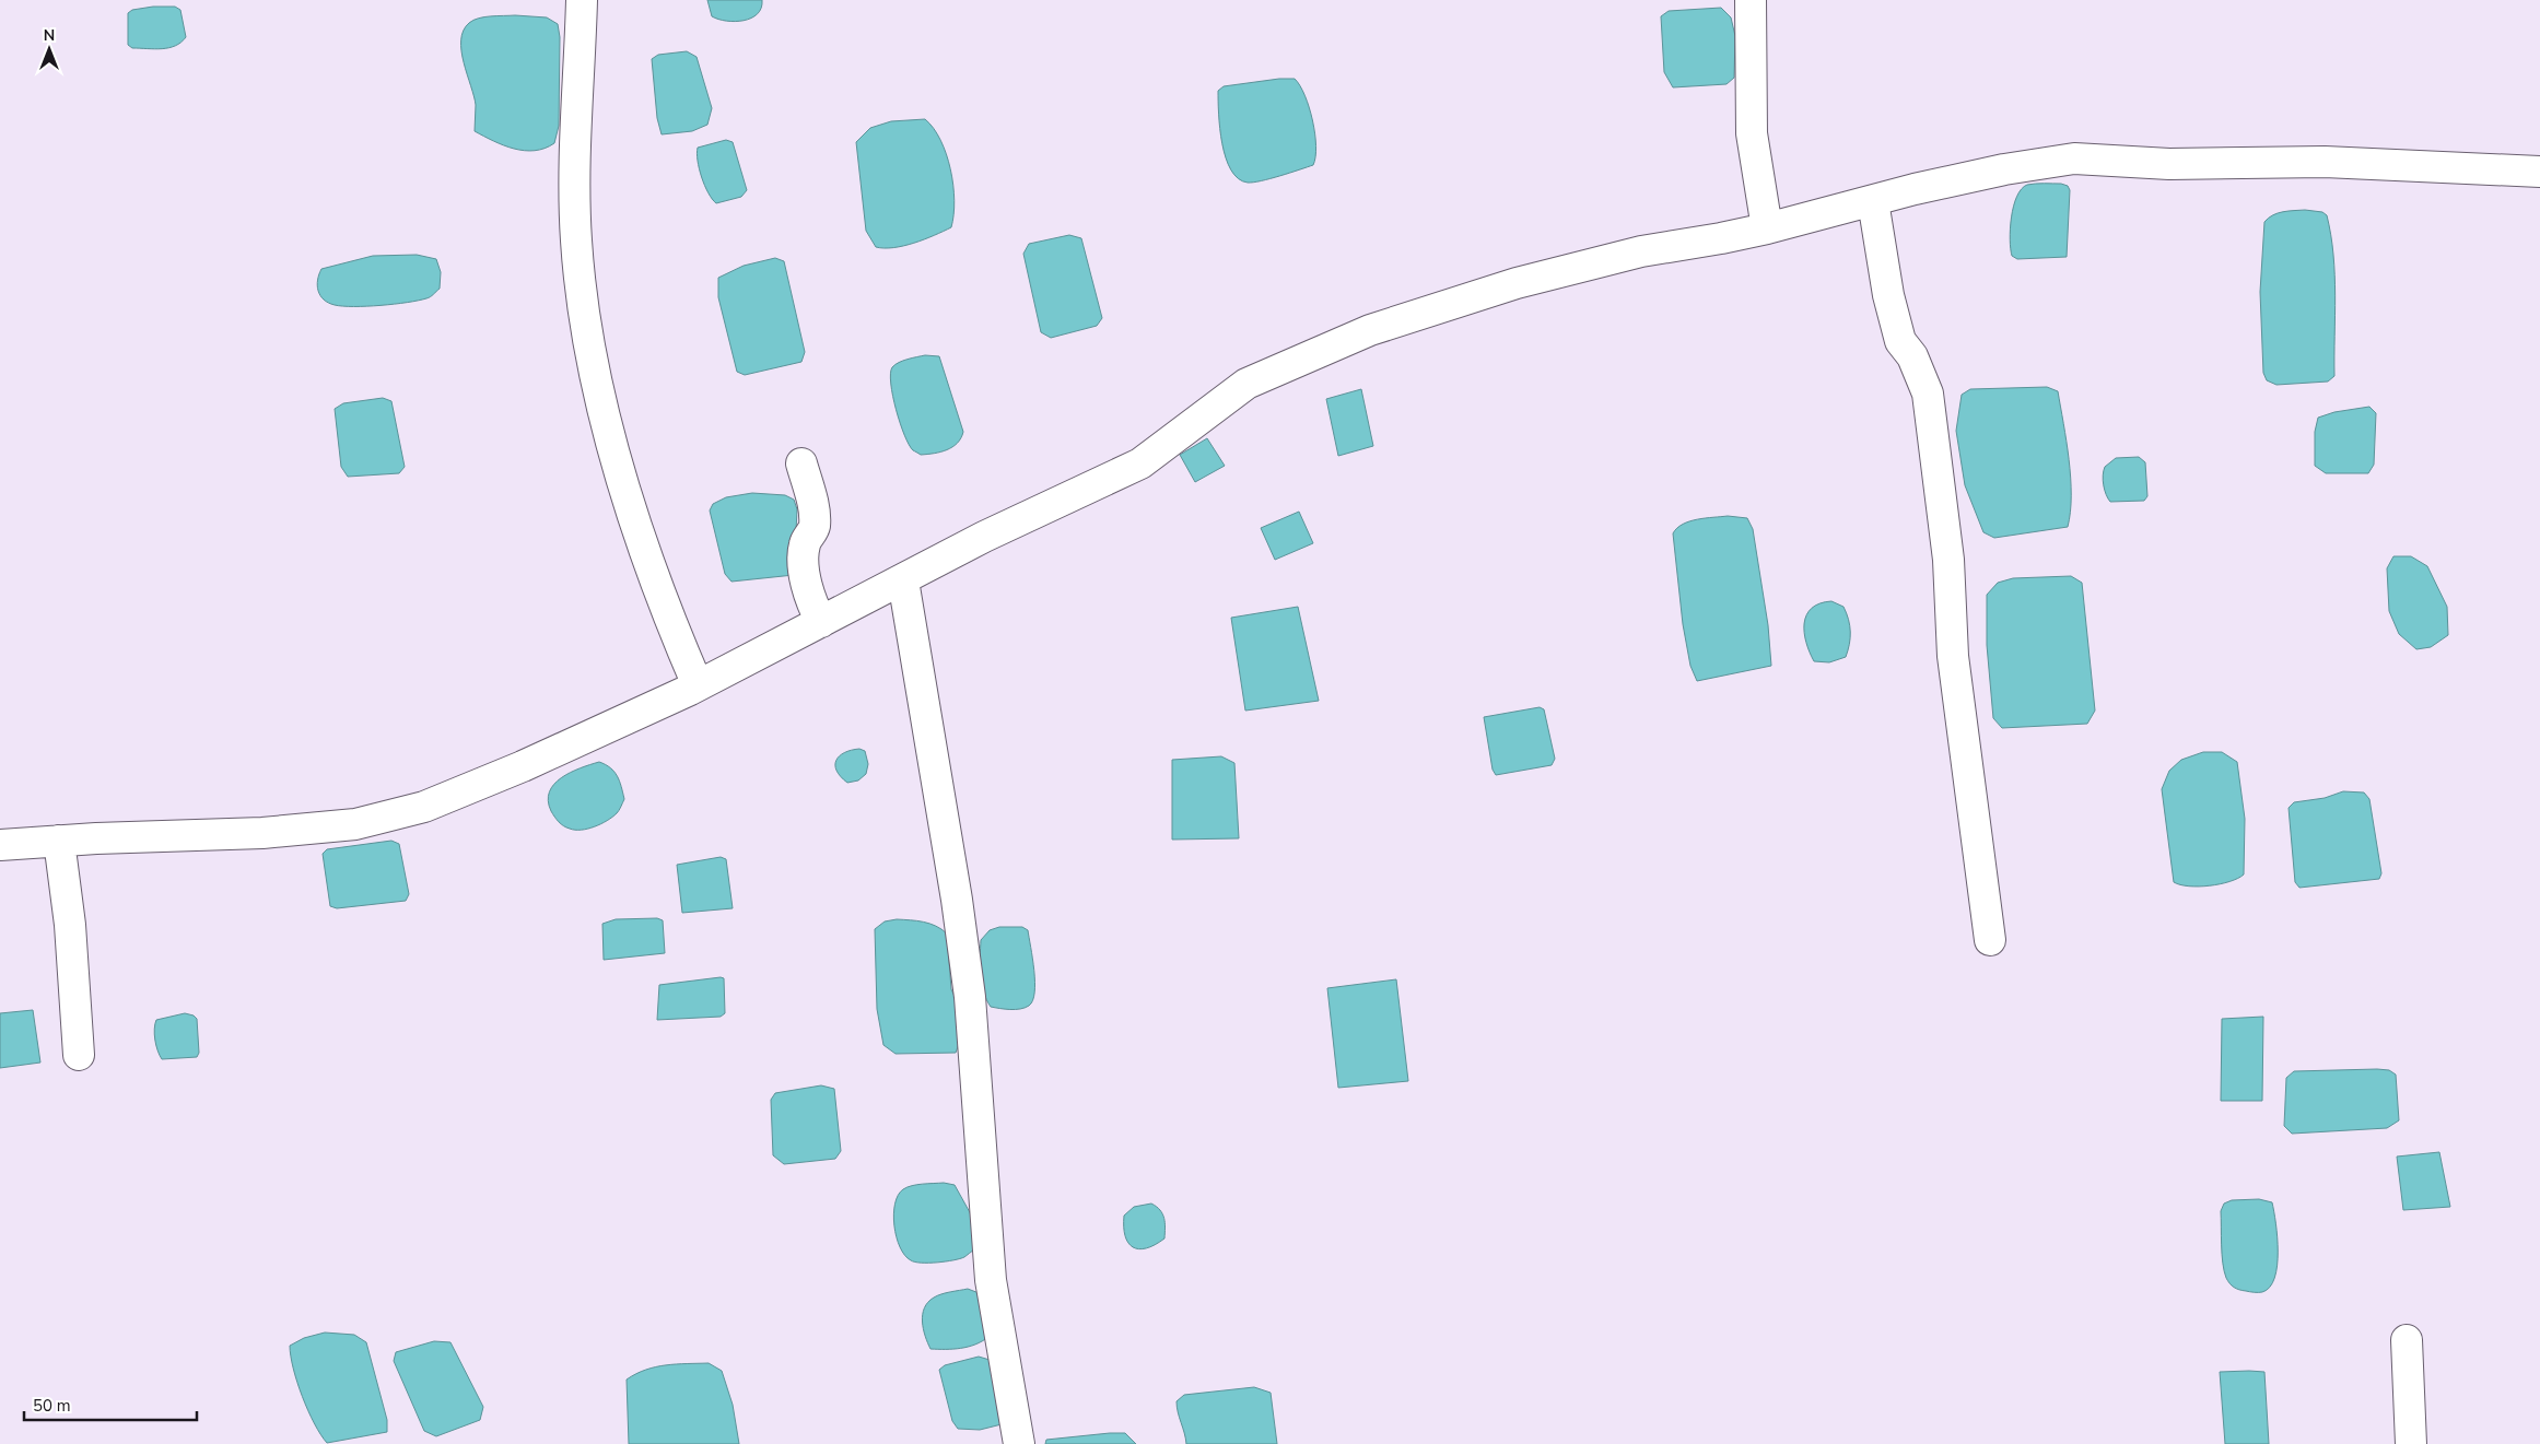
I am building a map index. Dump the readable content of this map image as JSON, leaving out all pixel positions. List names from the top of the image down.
{
  "scale_bar": "50 m",
  "north": "top"
}
